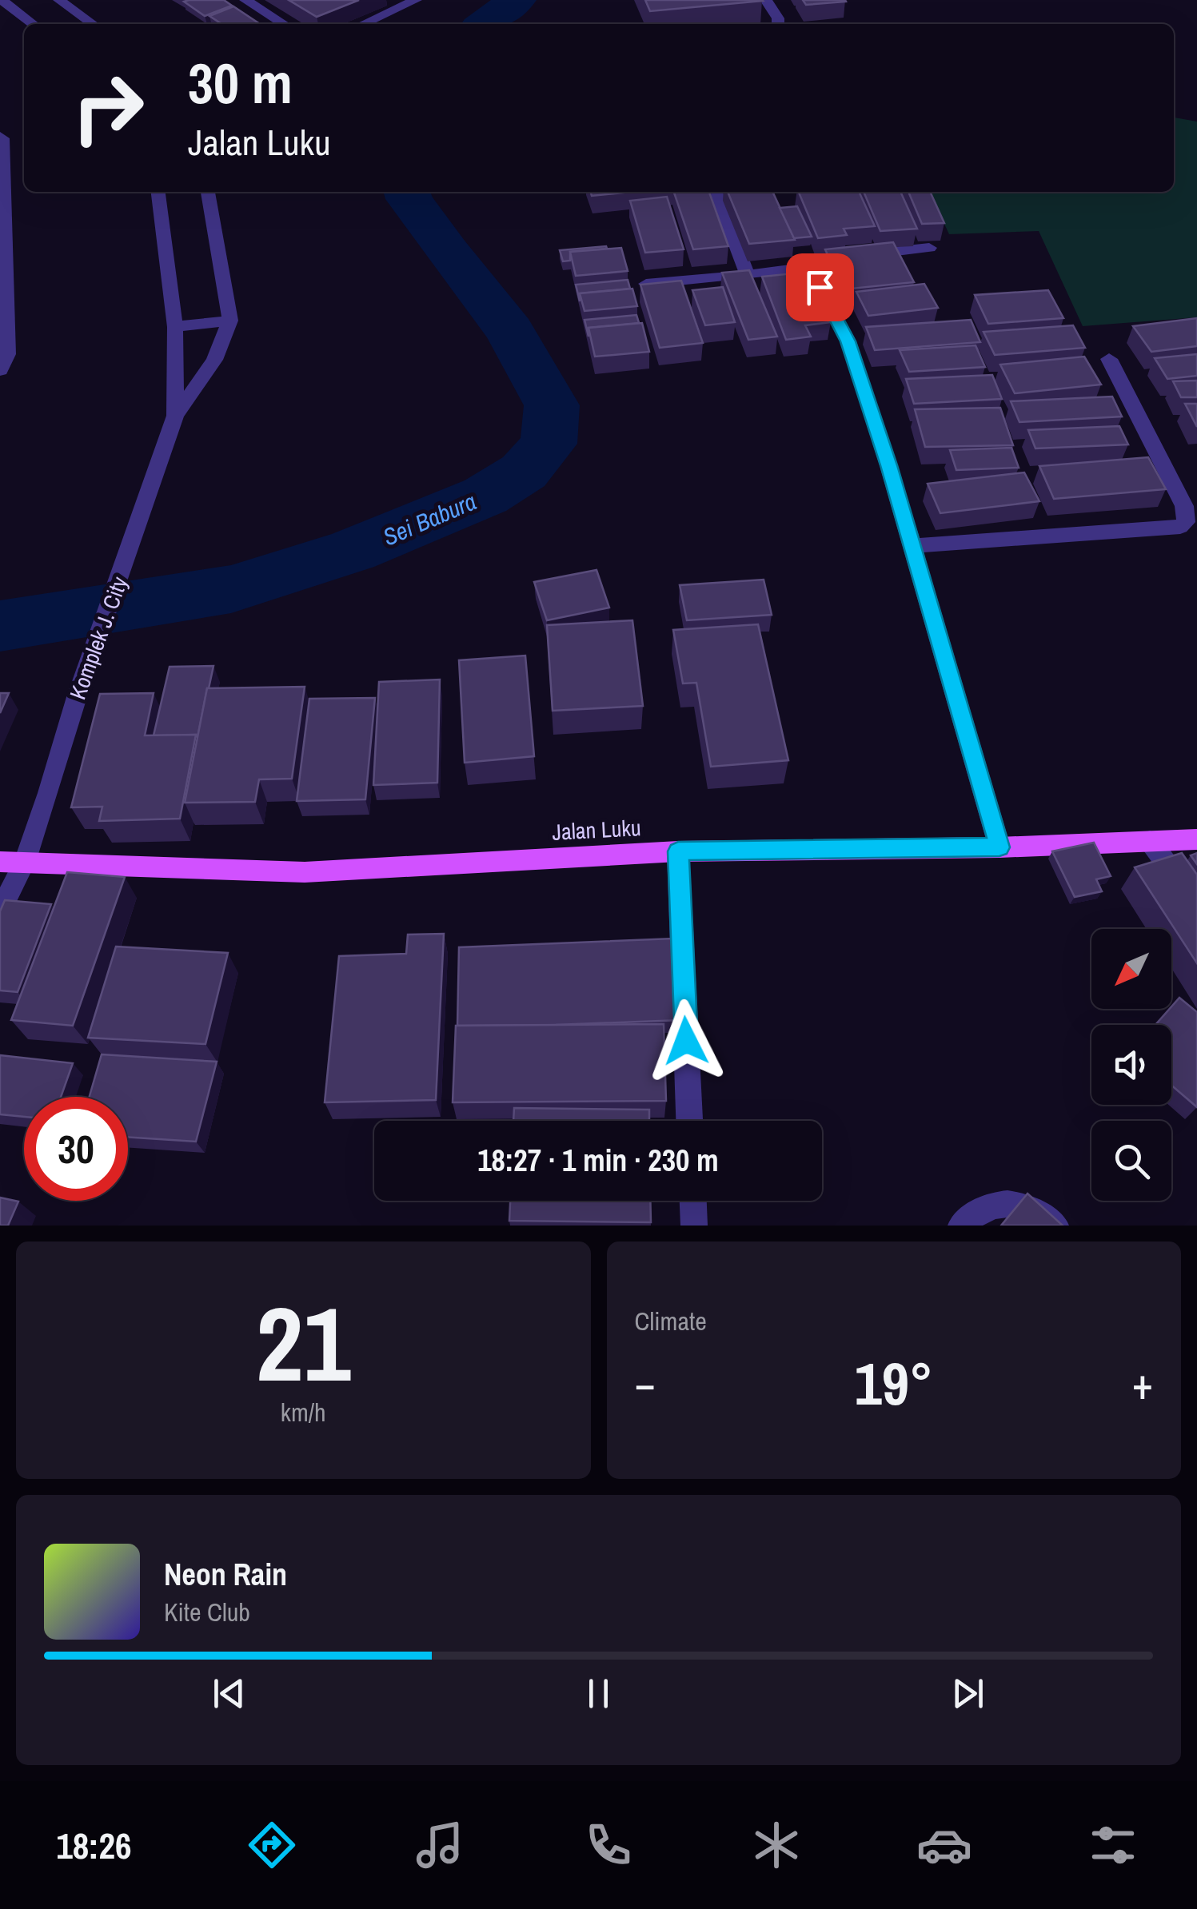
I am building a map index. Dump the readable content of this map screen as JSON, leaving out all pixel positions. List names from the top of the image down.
{
  "streets": {
    "main road": ["Jalan Luku"],
    "street": ["Komplek J. City"]
  },
  "crossings": [
    ["Komplek J. City", "Jalan Luku"]
  ],
  "water": ["Sei Babura"],
  "north": "bottom left",
  "page": {
    "turn": ["30 m", "Jalan Luku"],
    "limit": "30",
    "trip": "18:27 · 1 min · 230 m",
    "tile": [
      ["21", "km/h"],
      "Climate"
    ],
    "heat": ["−", "19°", "+"],
    "song": ["Neon Rain", "Kite Club"],
    "tabs": "18:26"
  }
}
